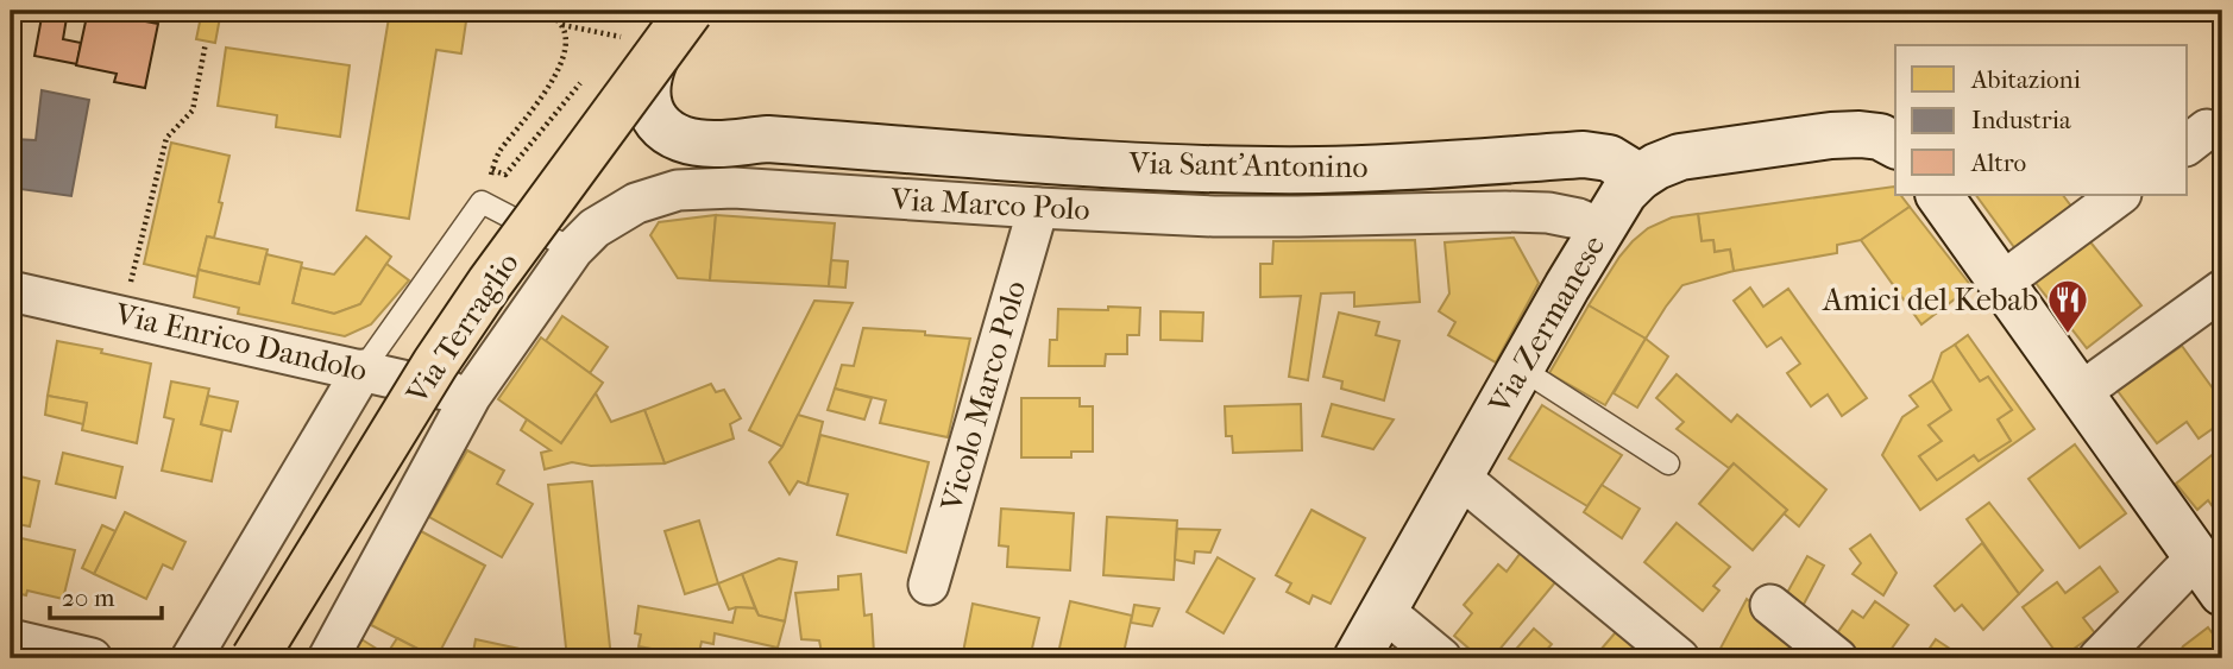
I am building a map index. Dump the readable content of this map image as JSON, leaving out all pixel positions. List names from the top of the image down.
{
  "streets": {
    "main road": ["Via Terraglio"],
    "street": [
      "Via Sant'Antonino",
      "Via Marco Polo",
      "Via Zermanese",
      "Via Enrico Dandolo",
      "Vicolo Marco Polo"
    ]
  },
  "crossings": [
    ["Via Sant'Antonino", "Via Zermanese"],
    ["Via Sant'Antonino", "Via Terraglio"],
    ["Via Marco Polo", "Via Zermanese"],
    ["Via Marco Polo", "Via Terraglio"],
    ["Via Marco Polo", "Via Enrico Dandolo"],
    ["Via Marco Polo", "Vicolo Marco Polo"],
    ["Via Terraglio", "Via Enrico Dandolo"]
  ],
  "places": {
    "restaurant": ["Amici del Kebab"]
  },
  "legend": ["Abitazioni", "Industria", "Altro"],
  "scale_bar": "20 m"
}
